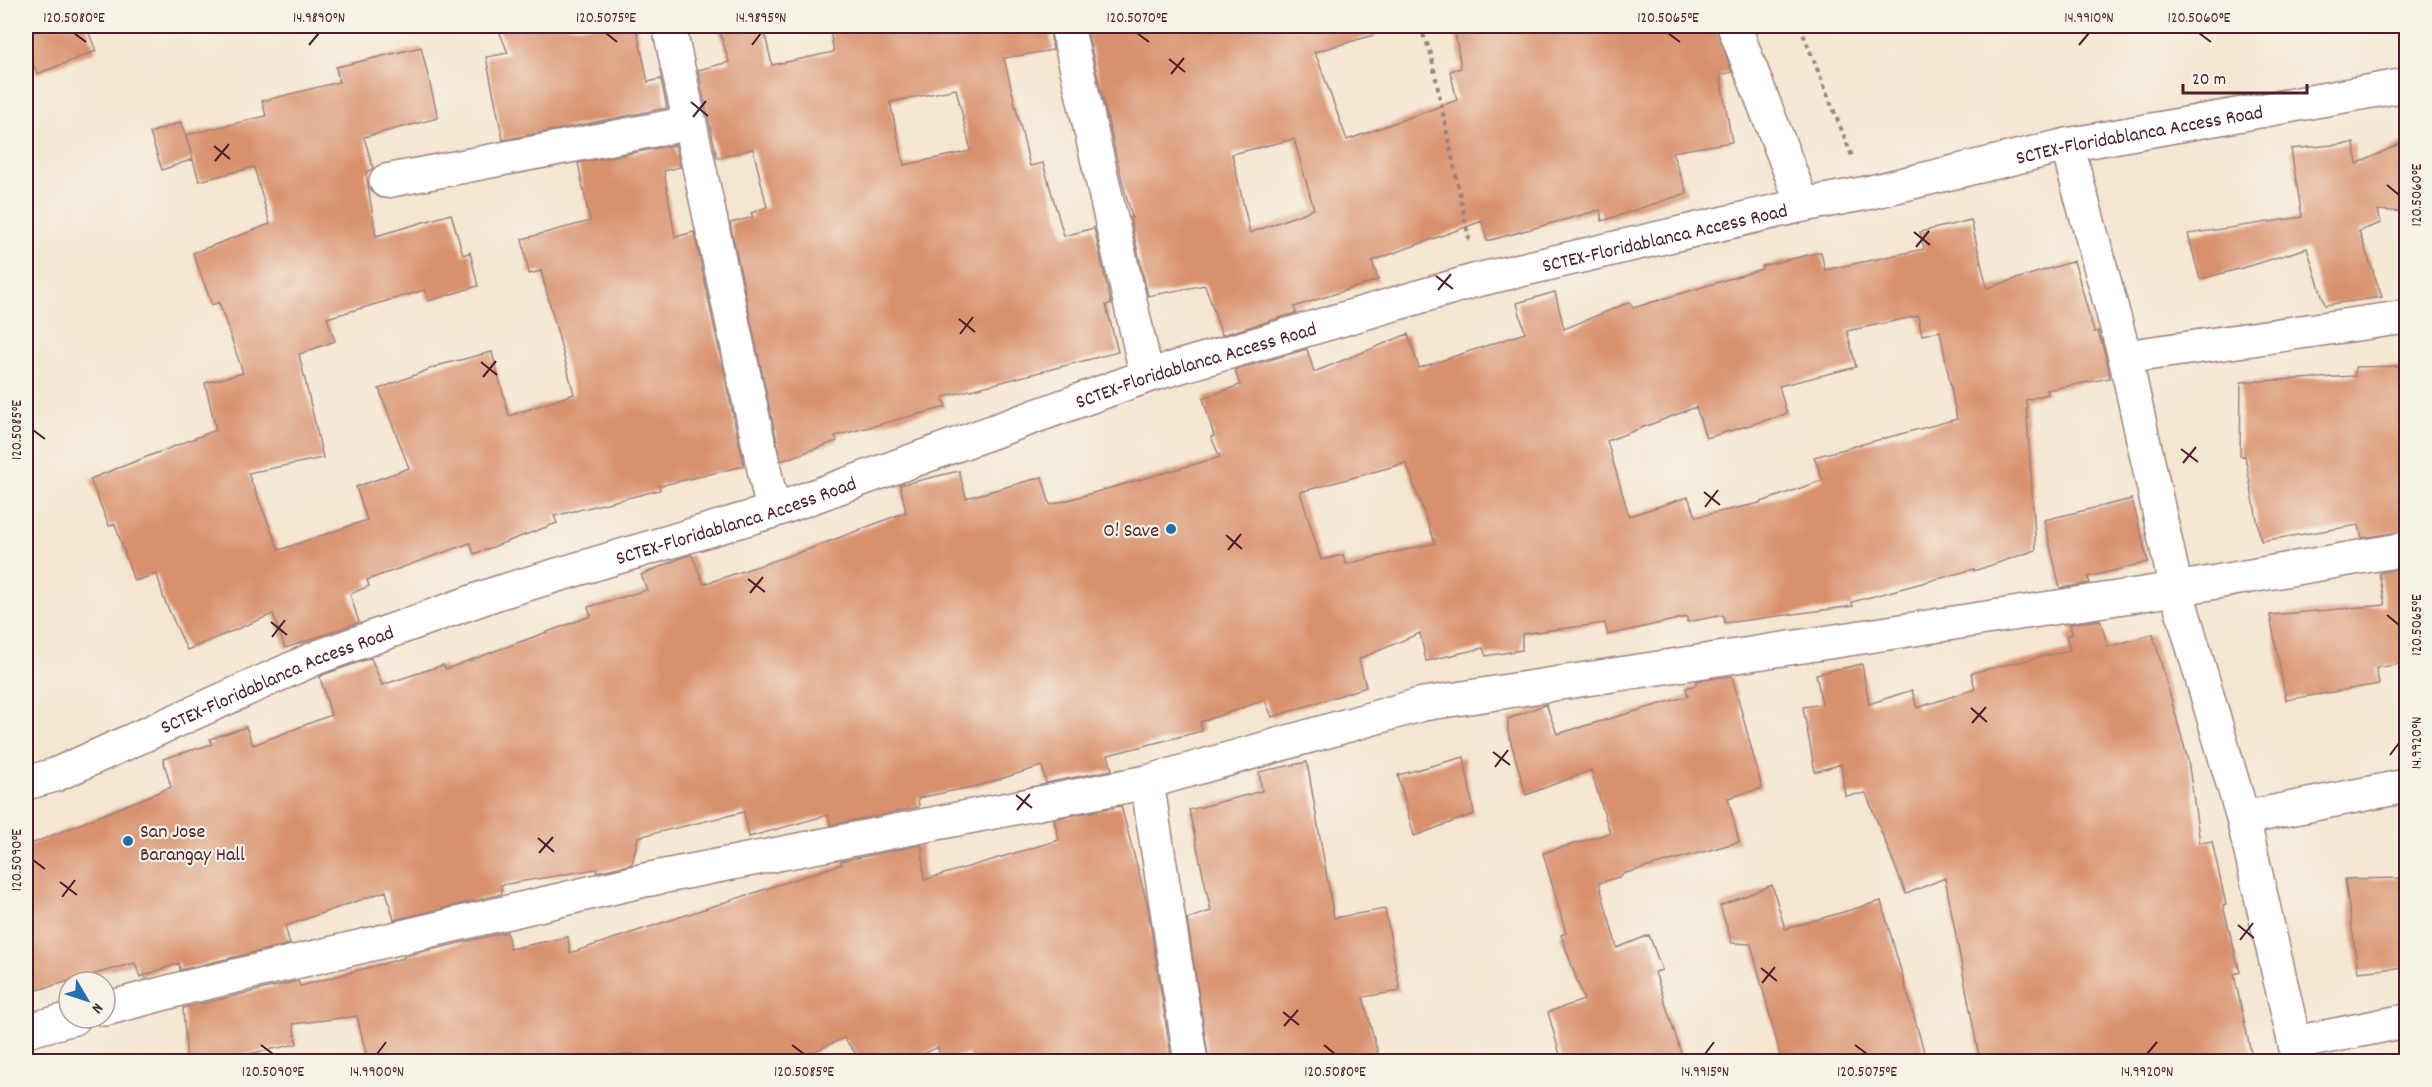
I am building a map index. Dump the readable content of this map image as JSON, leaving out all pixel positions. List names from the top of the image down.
{
  "streets": {
    "street": ["SCTEX-Floridablanca Access Road"]
  },
  "places": ["O! Save", "San Jose Barangay Hall"],
  "scale_bar": "20 m",
  "north": "bottom right",
  "coordinates": [
    "120.5080°E",
    "14.9890°N",
    "120.5075°E",
    "14.9895°N",
    "120.5070°E",
    "120.5065°E",
    "14.9910°N",
    "120.5060°E",
    "120.5085°E",
    "14.9920°N",
    "120.5090°E",
    "14.9900°N",
    "14.9915°N"
  ]
}
